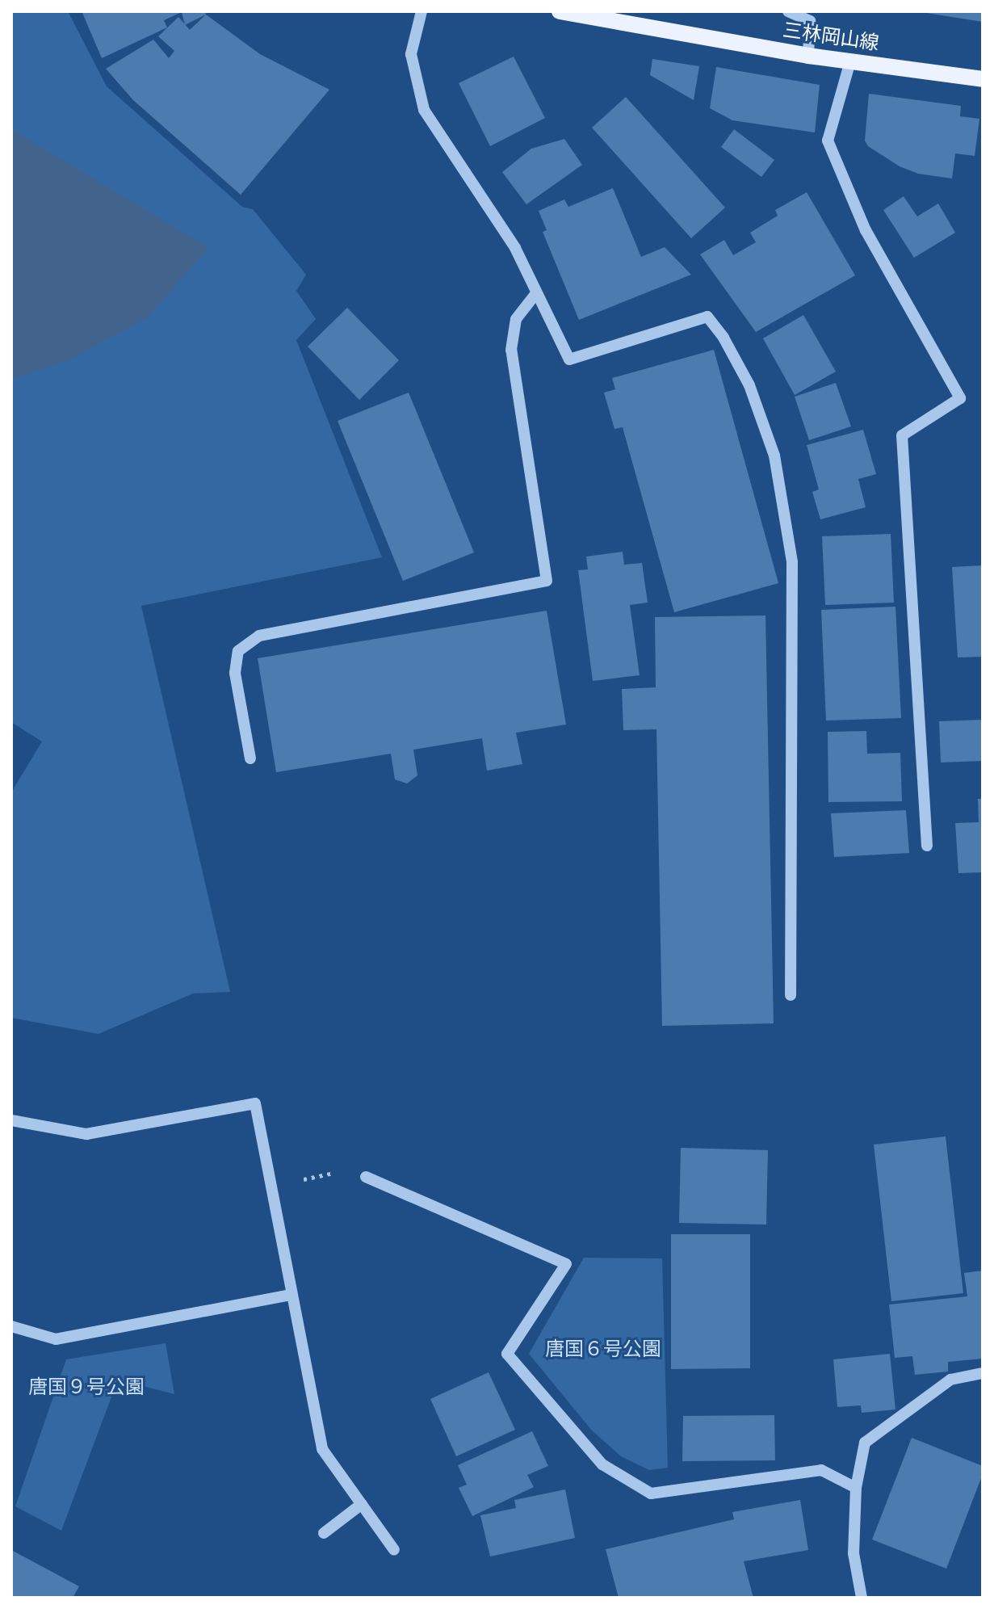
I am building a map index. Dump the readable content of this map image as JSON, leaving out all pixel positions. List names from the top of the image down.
{
  "streets": {
    "main road": ["三林岡山線"]
  },
  "parks": ["唐国６号公園", "唐国９号公園"]
}
